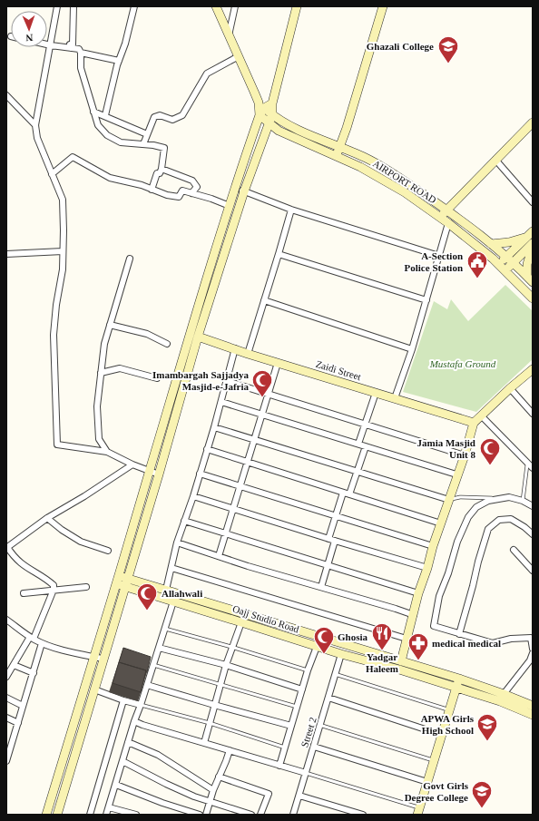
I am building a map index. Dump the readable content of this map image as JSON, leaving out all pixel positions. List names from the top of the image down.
{
  "streets": {
    "main road": ["AIRPORT ROAD", "Zaidi Street", "Oajj Studio Road"],
    "street": ["Street 2"]
  },
  "crossings": [
    ["Oajj Studio Road", "Street 2"]
  ],
  "parks": ["Mustafa Ground"],
  "places": {
    "school or university": ["Ghazali College", "APWA Girls High School", "Govt Girls Degree College"],
    "public building": ["A-Section Police Station"],
    "mosque": [
      "Imambargah Sajjadya Masjid-e-Jafria",
      "Jamia Masjid Unit 8",
      "Allahwali",
      "Ghosia"
    ],
    "restaurant": ["Yadgar Haleem"],
    "pharmacy": ["medical medical"]
  },
  "north": "bottom"
}
